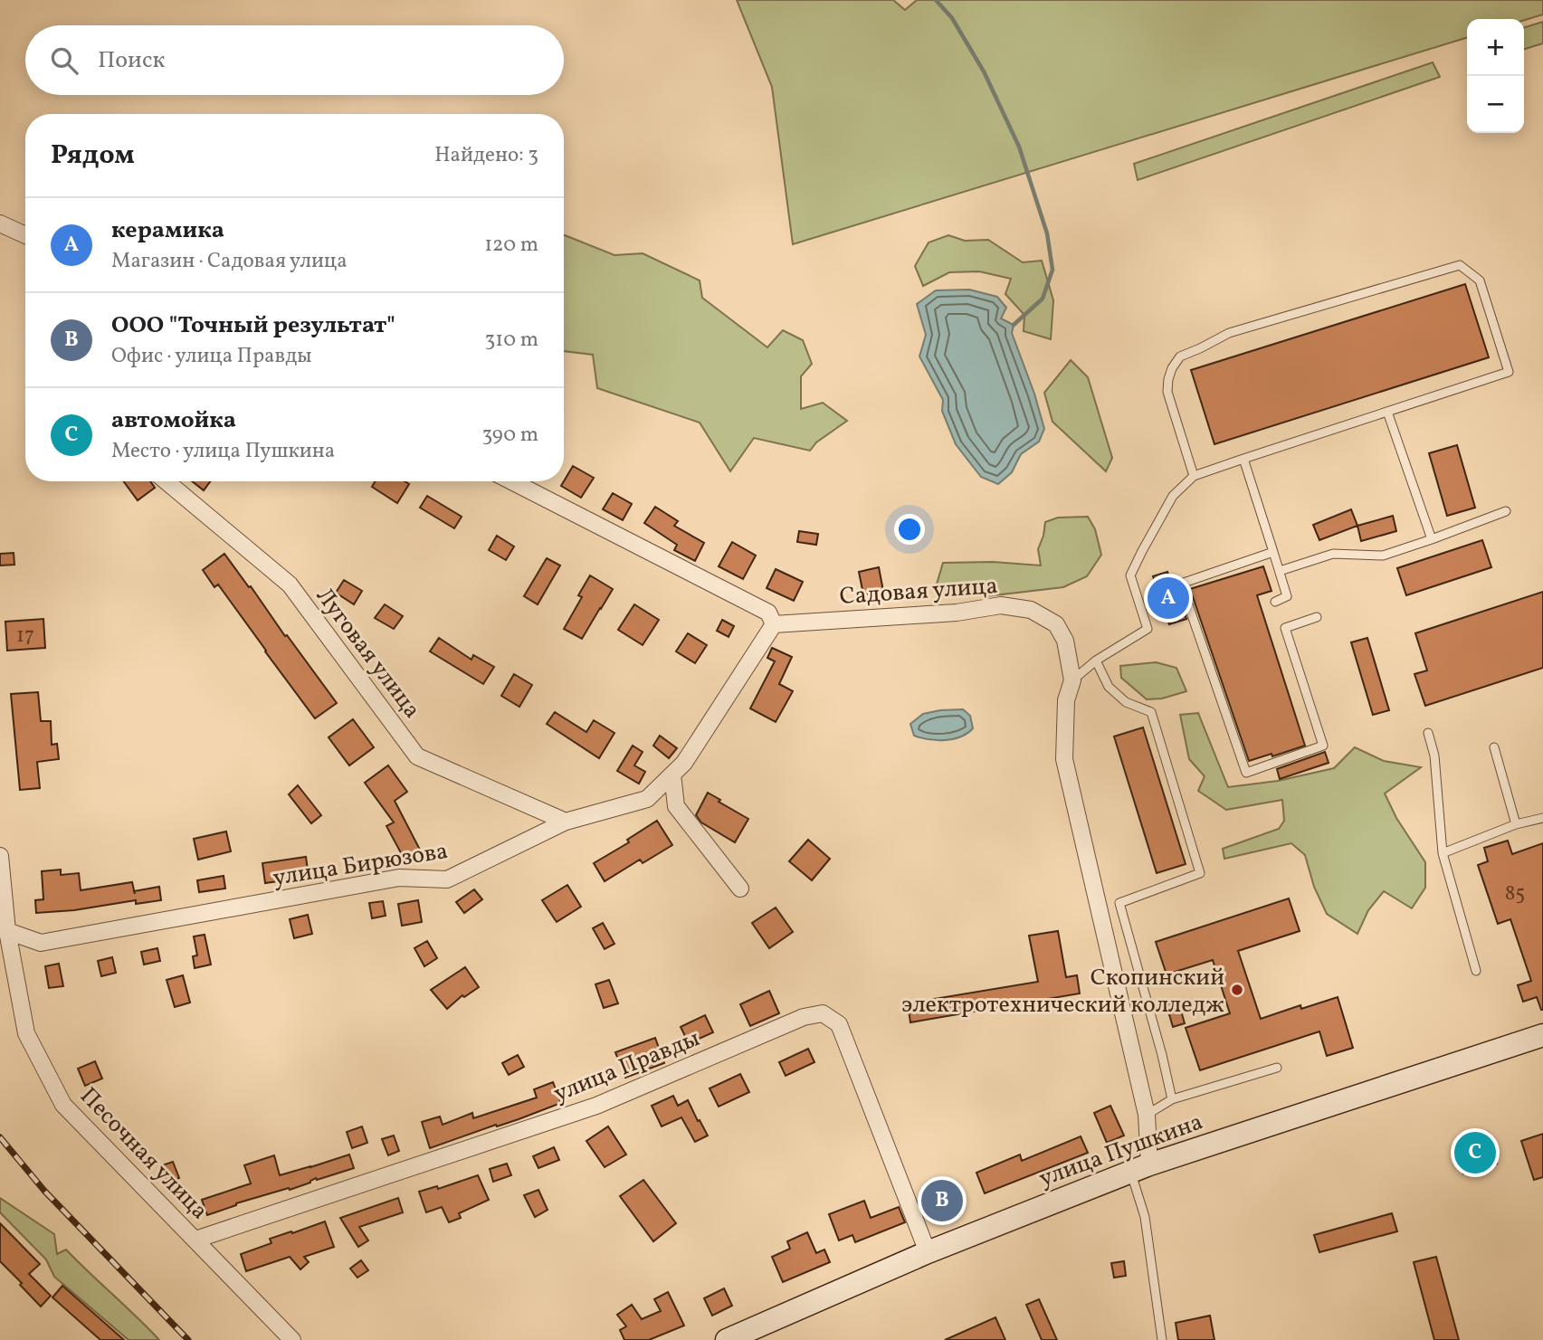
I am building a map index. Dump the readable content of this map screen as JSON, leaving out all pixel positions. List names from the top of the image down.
{
  "streets": {
    "main road": ["улица Пушкина"],
    "street": [
      "Садовая улица",
      "Луговая улица",
      "улица Бирюзова",
      "улица Правды",
      "Песочная улица"
    ]
  },
  "crossings": [
    ["Садовая улица", "улица Бирюзова"],
    ["Садовая улица", "улица Пушкина"],
    ["Луговая улица", "улица Бирюзова"],
    ["улица Бирюзова", "Песочная улица"],
    ["улица Правды", "улица Пушкина"],
    ["улица Правды", "Песочная улица"]
  ],
  "places": ["Скопинский электротехнический колледж"],
  "house_numbers": ["17", "85"],
  "page": {
    "map_buttons": ["+", "−"],
    "search": "Поиск",
    "heading": ["Рядом", "Найдено: 3"],
    "list": [
      {
        "mark": "A",
        "name": "керамика",
        "note": "Магазин · Садовая улица",
        "value": "120 m"
      },
      {
        "mark": "B",
        "name": "ООО \"Точный результат\"",
        "note": "Офис · улица Правды",
        "value": "310 m"
      },
      {
        "mark": "C",
        "name": "автомойка",
        "note": "Место · улица Пушкина",
        "value": "390 m"
      }
    ],
    "pins": ["A", "C", "B"]
  }
}
